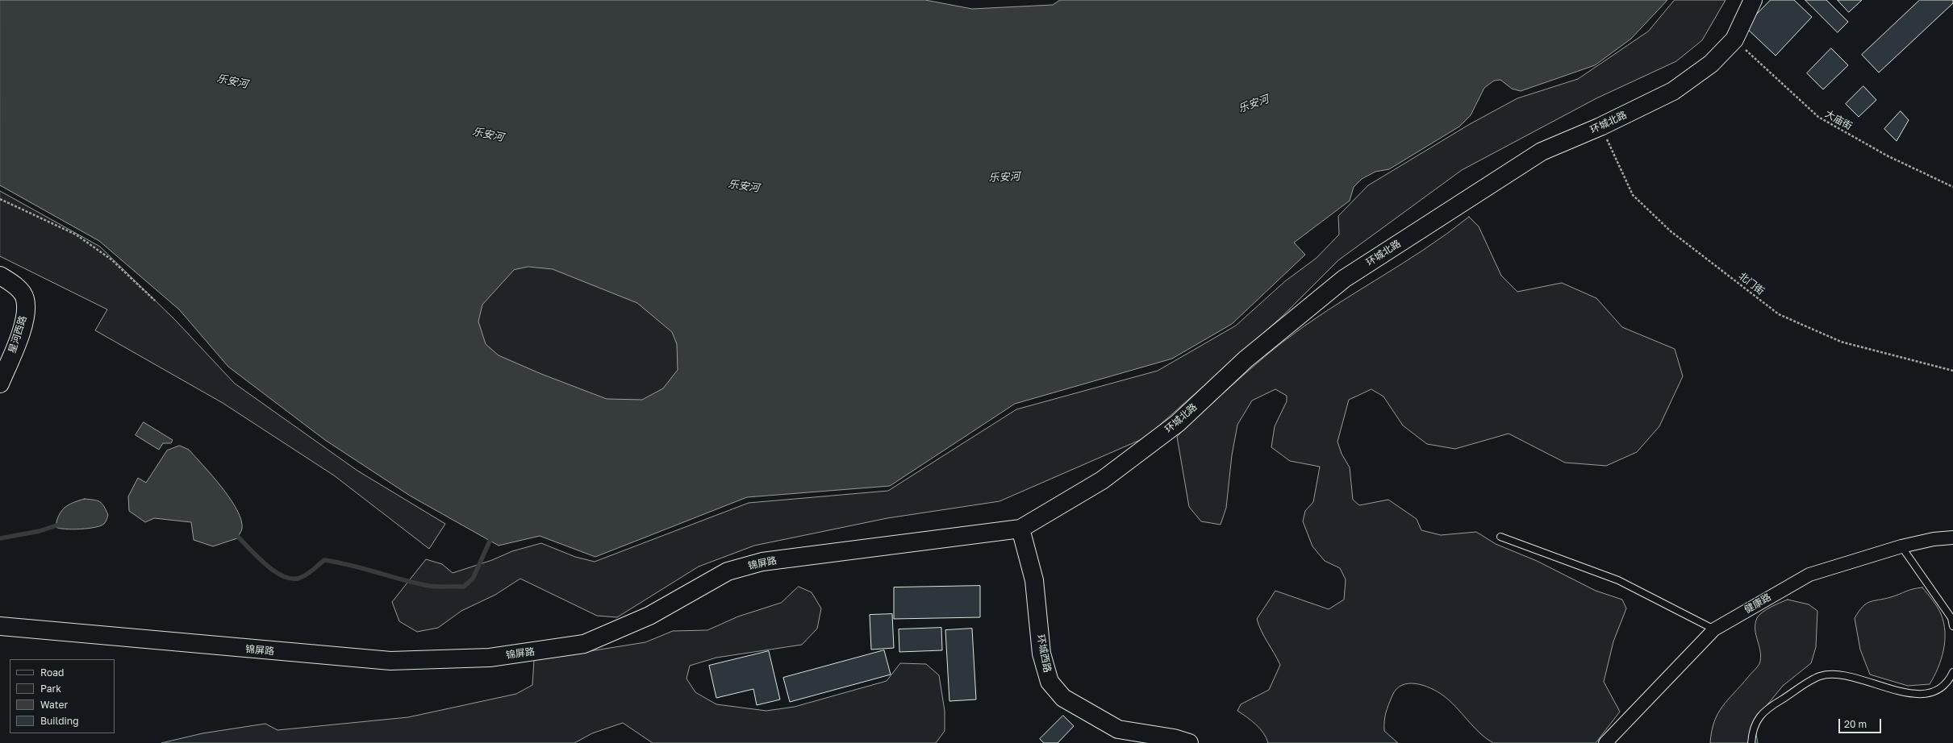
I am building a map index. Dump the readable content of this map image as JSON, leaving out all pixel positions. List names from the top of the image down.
{
  "streets": {
    "street": [
      "环城北路",
      "星河西路",
      "锦屏路",
      "健康路",
      "环城西路"
    ],
    "path": ["大庙街", "北门街"]
  },
  "crossings": [
    ["大庙街", "环城北路"],
    ["环城北路", "北门街"],
    ["环城北路", "锦屏路"],
    ["环城北路", "环城西路"],
    ["锦屏路", "环城西路"]
  ],
  "water": ["乐安河"],
  "legend": [
    "Road",
    "Park",
    "Water",
    "Building"
  ],
  "scale_bar": "20 m"
}
